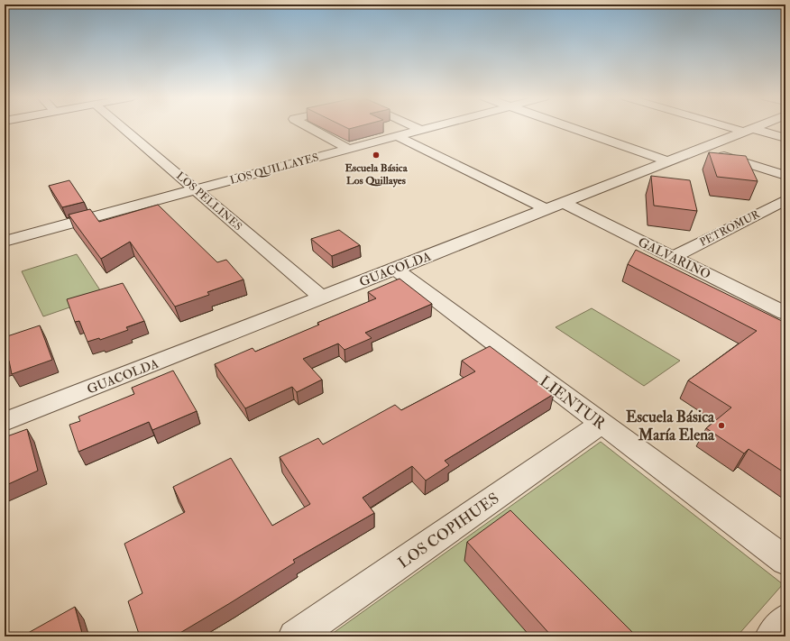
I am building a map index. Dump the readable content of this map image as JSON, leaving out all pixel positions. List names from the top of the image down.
{
  "streets": {
    "street": [
      "LOS QUILLAYES",
      "LOS PELLINES",
      "PETROMUR",
      "GALVARINO",
      "GUACOLDA",
      "LIENTUR",
      "LOS COPIHUES"
    ]
  },
  "crossings": [
    ["LOS QUILLAYES", "LOS PELLINES"],
    ["LOS PELLINES", "GUACOLDA"],
    ["PETROMUR", "GALVARINO"],
    ["GALVARINO", "GUACOLDA"],
    ["GUACOLDA", "LIENTUR"],
    ["LIENTUR", "LOS COPIHUES"]
  ],
  "places": ["Escuela Básica Los Quillayes", "Escuela Básica María Elena"]
}
